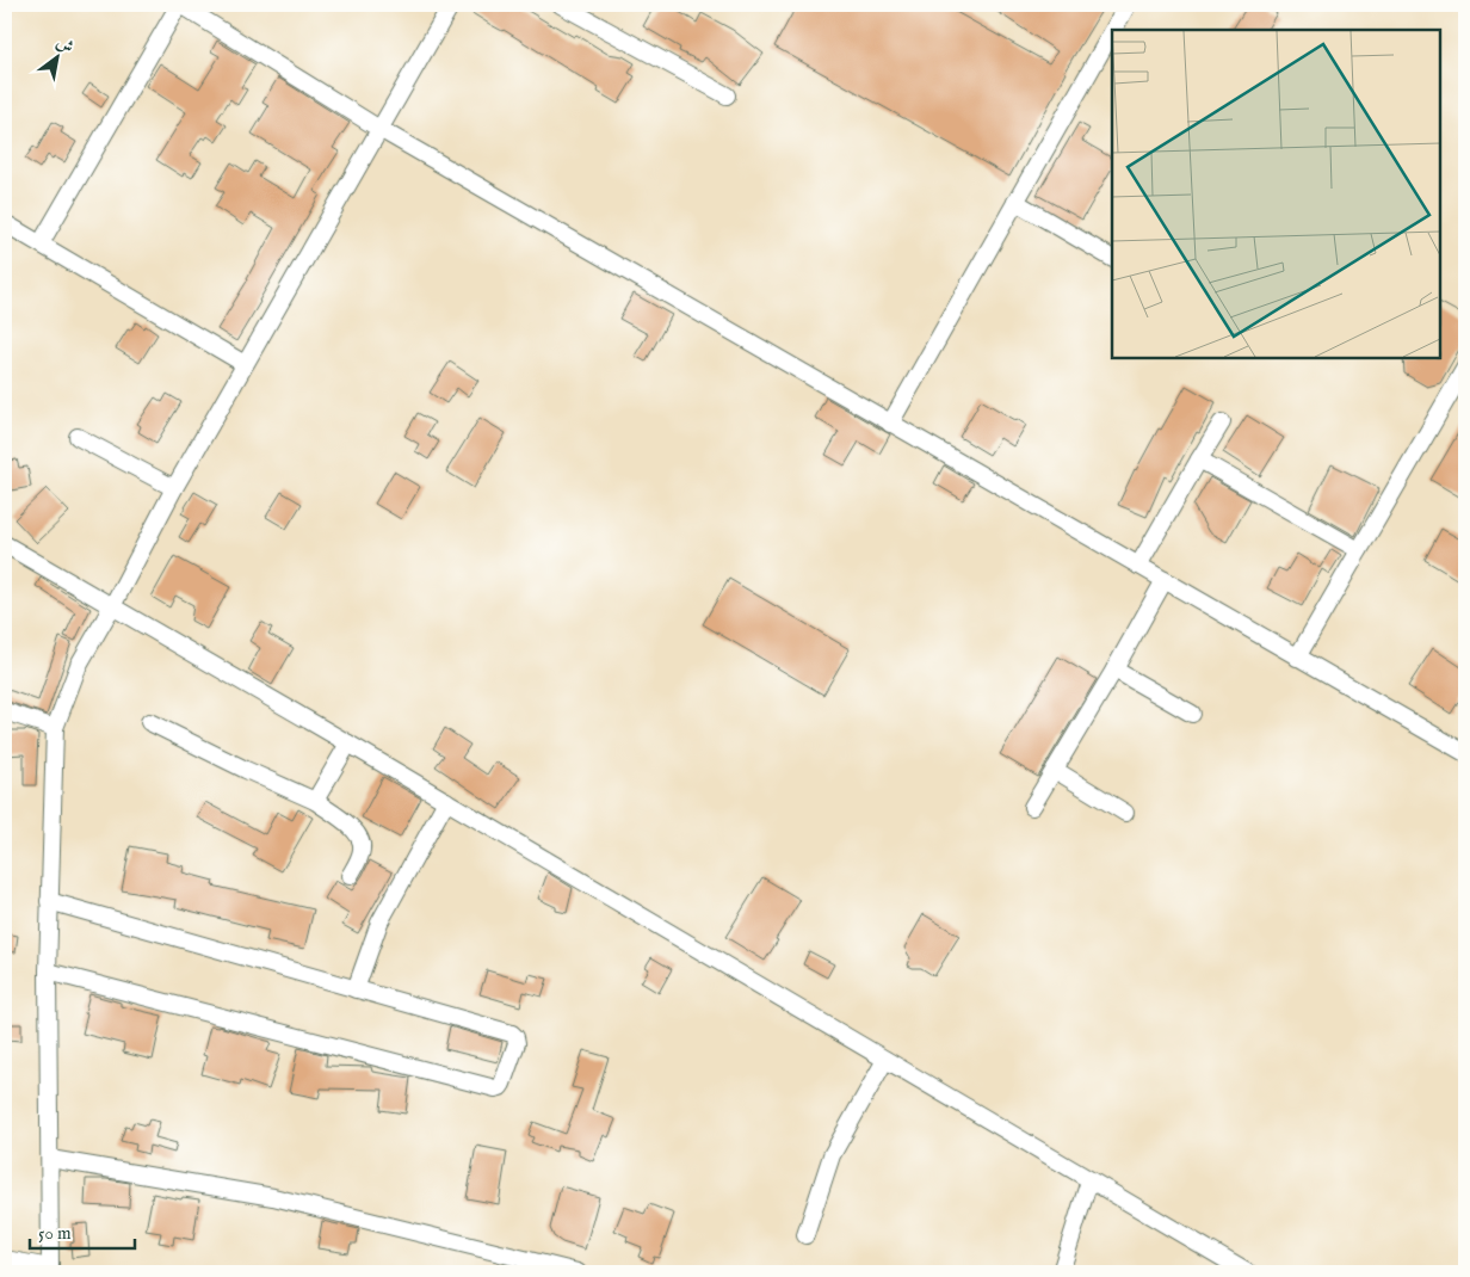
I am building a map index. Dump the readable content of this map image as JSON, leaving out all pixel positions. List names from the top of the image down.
{
  "scale_bar": "50 m",
  "north": "top right"
}
